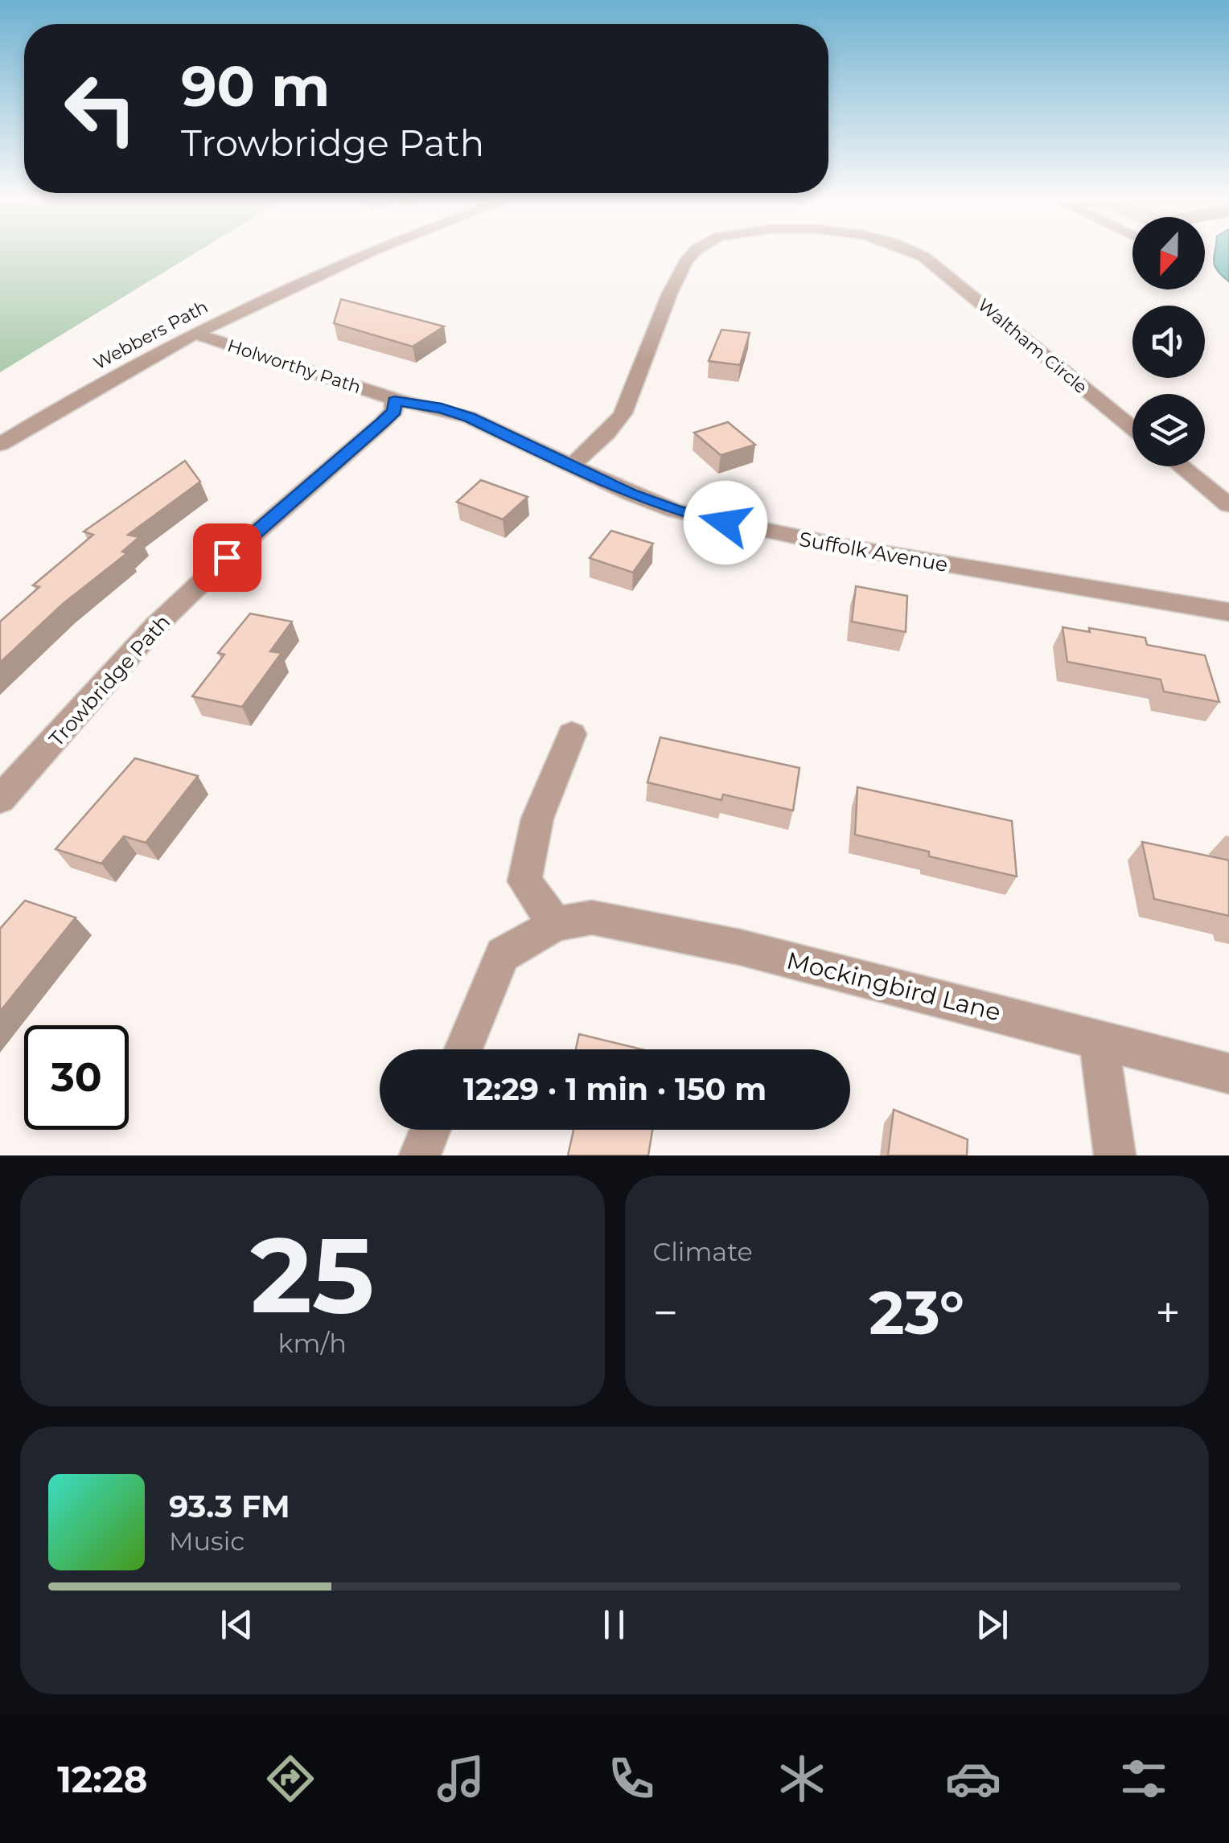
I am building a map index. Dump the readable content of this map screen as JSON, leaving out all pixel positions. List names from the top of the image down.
{
  "streets": {
    "street": [
      "Webbers Path",
      "Waltham Circle",
      "Holworthy Path",
      "Suffolk Avenue",
      "Trowbridge Path",
      "Mockingbird Lane"
    ]
  },
  "crossings": [
    ["Webbers Path", "Holworthy Path"],
    ["Waltham Circle", "Suffolk Avenue"],
    ["Holworthy Path", "Suffolk Avenue"],
    ["Holworthy Path", "Trowbridge Path"],
    ["Suffolk Avenue", "Trowbridge Path"]
  ],
  "north": "bottom",
  "page": {
    "turn": ["90 m", "Trowbridge Path"],
    "limit": "30",
    "trip": "12:29 · 1 min · 150 m",
    "tile": [
      ["25", "km/h"],
      "Climate"
    ],
    "heat": ["−", "23°", "+"],
    "song": ["93.3 FM", "Music"],
    "tabs": "12:28"
  }
}
